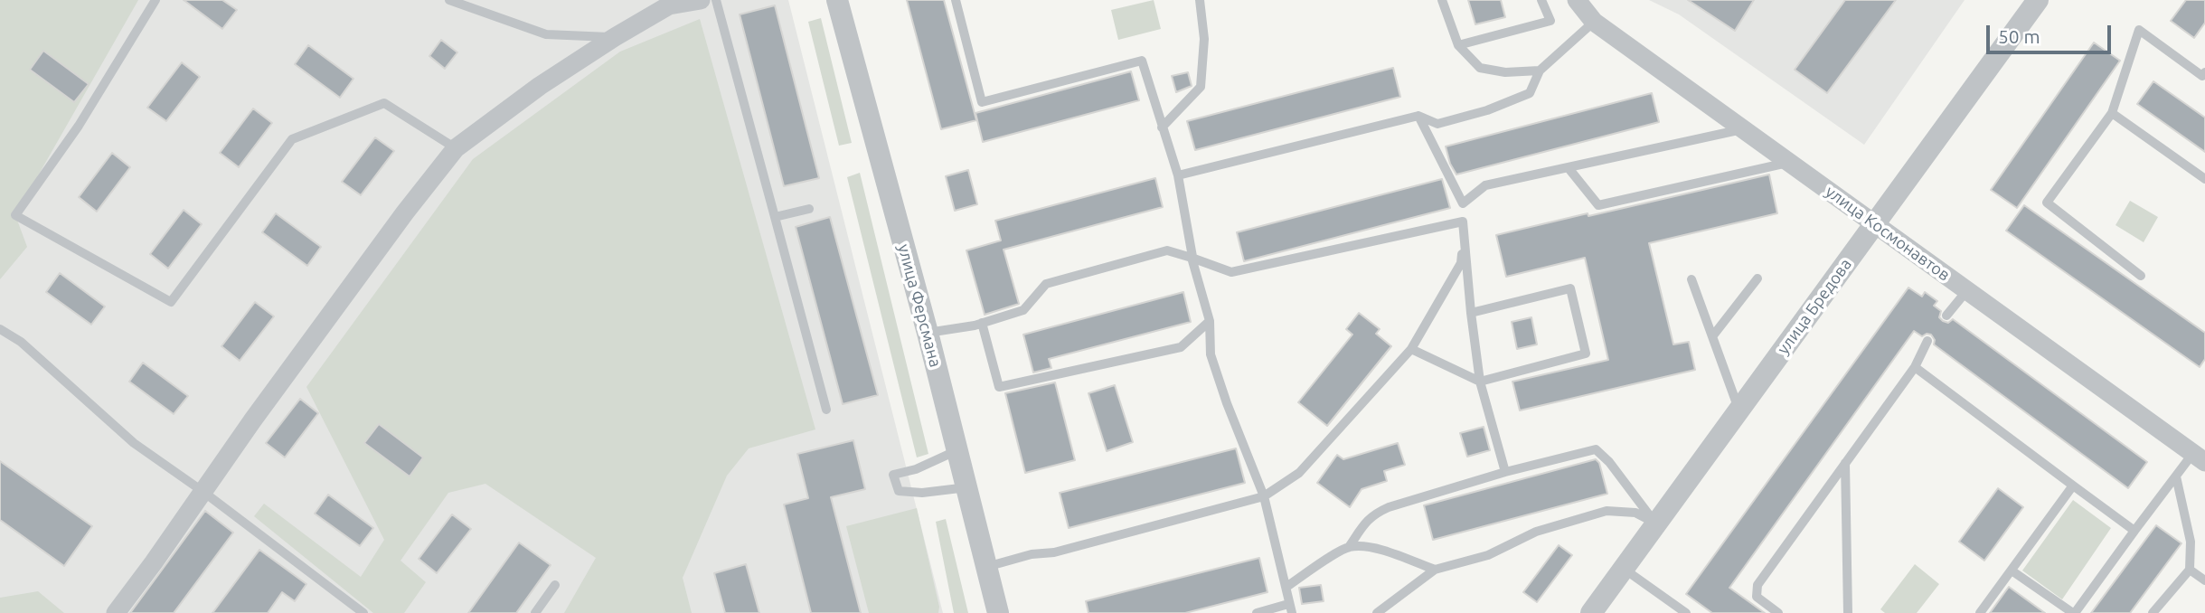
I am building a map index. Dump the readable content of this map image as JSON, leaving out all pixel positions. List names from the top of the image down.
{
  "streets": {
    "street": ["улица Космонавтов", "улица Ферсмана", "улица Бредова"]
  },
  "crossings": [
    ["улица Космонавтов", "улица Бредова"]
  ],
  "scale_bar": "50 m"
}
